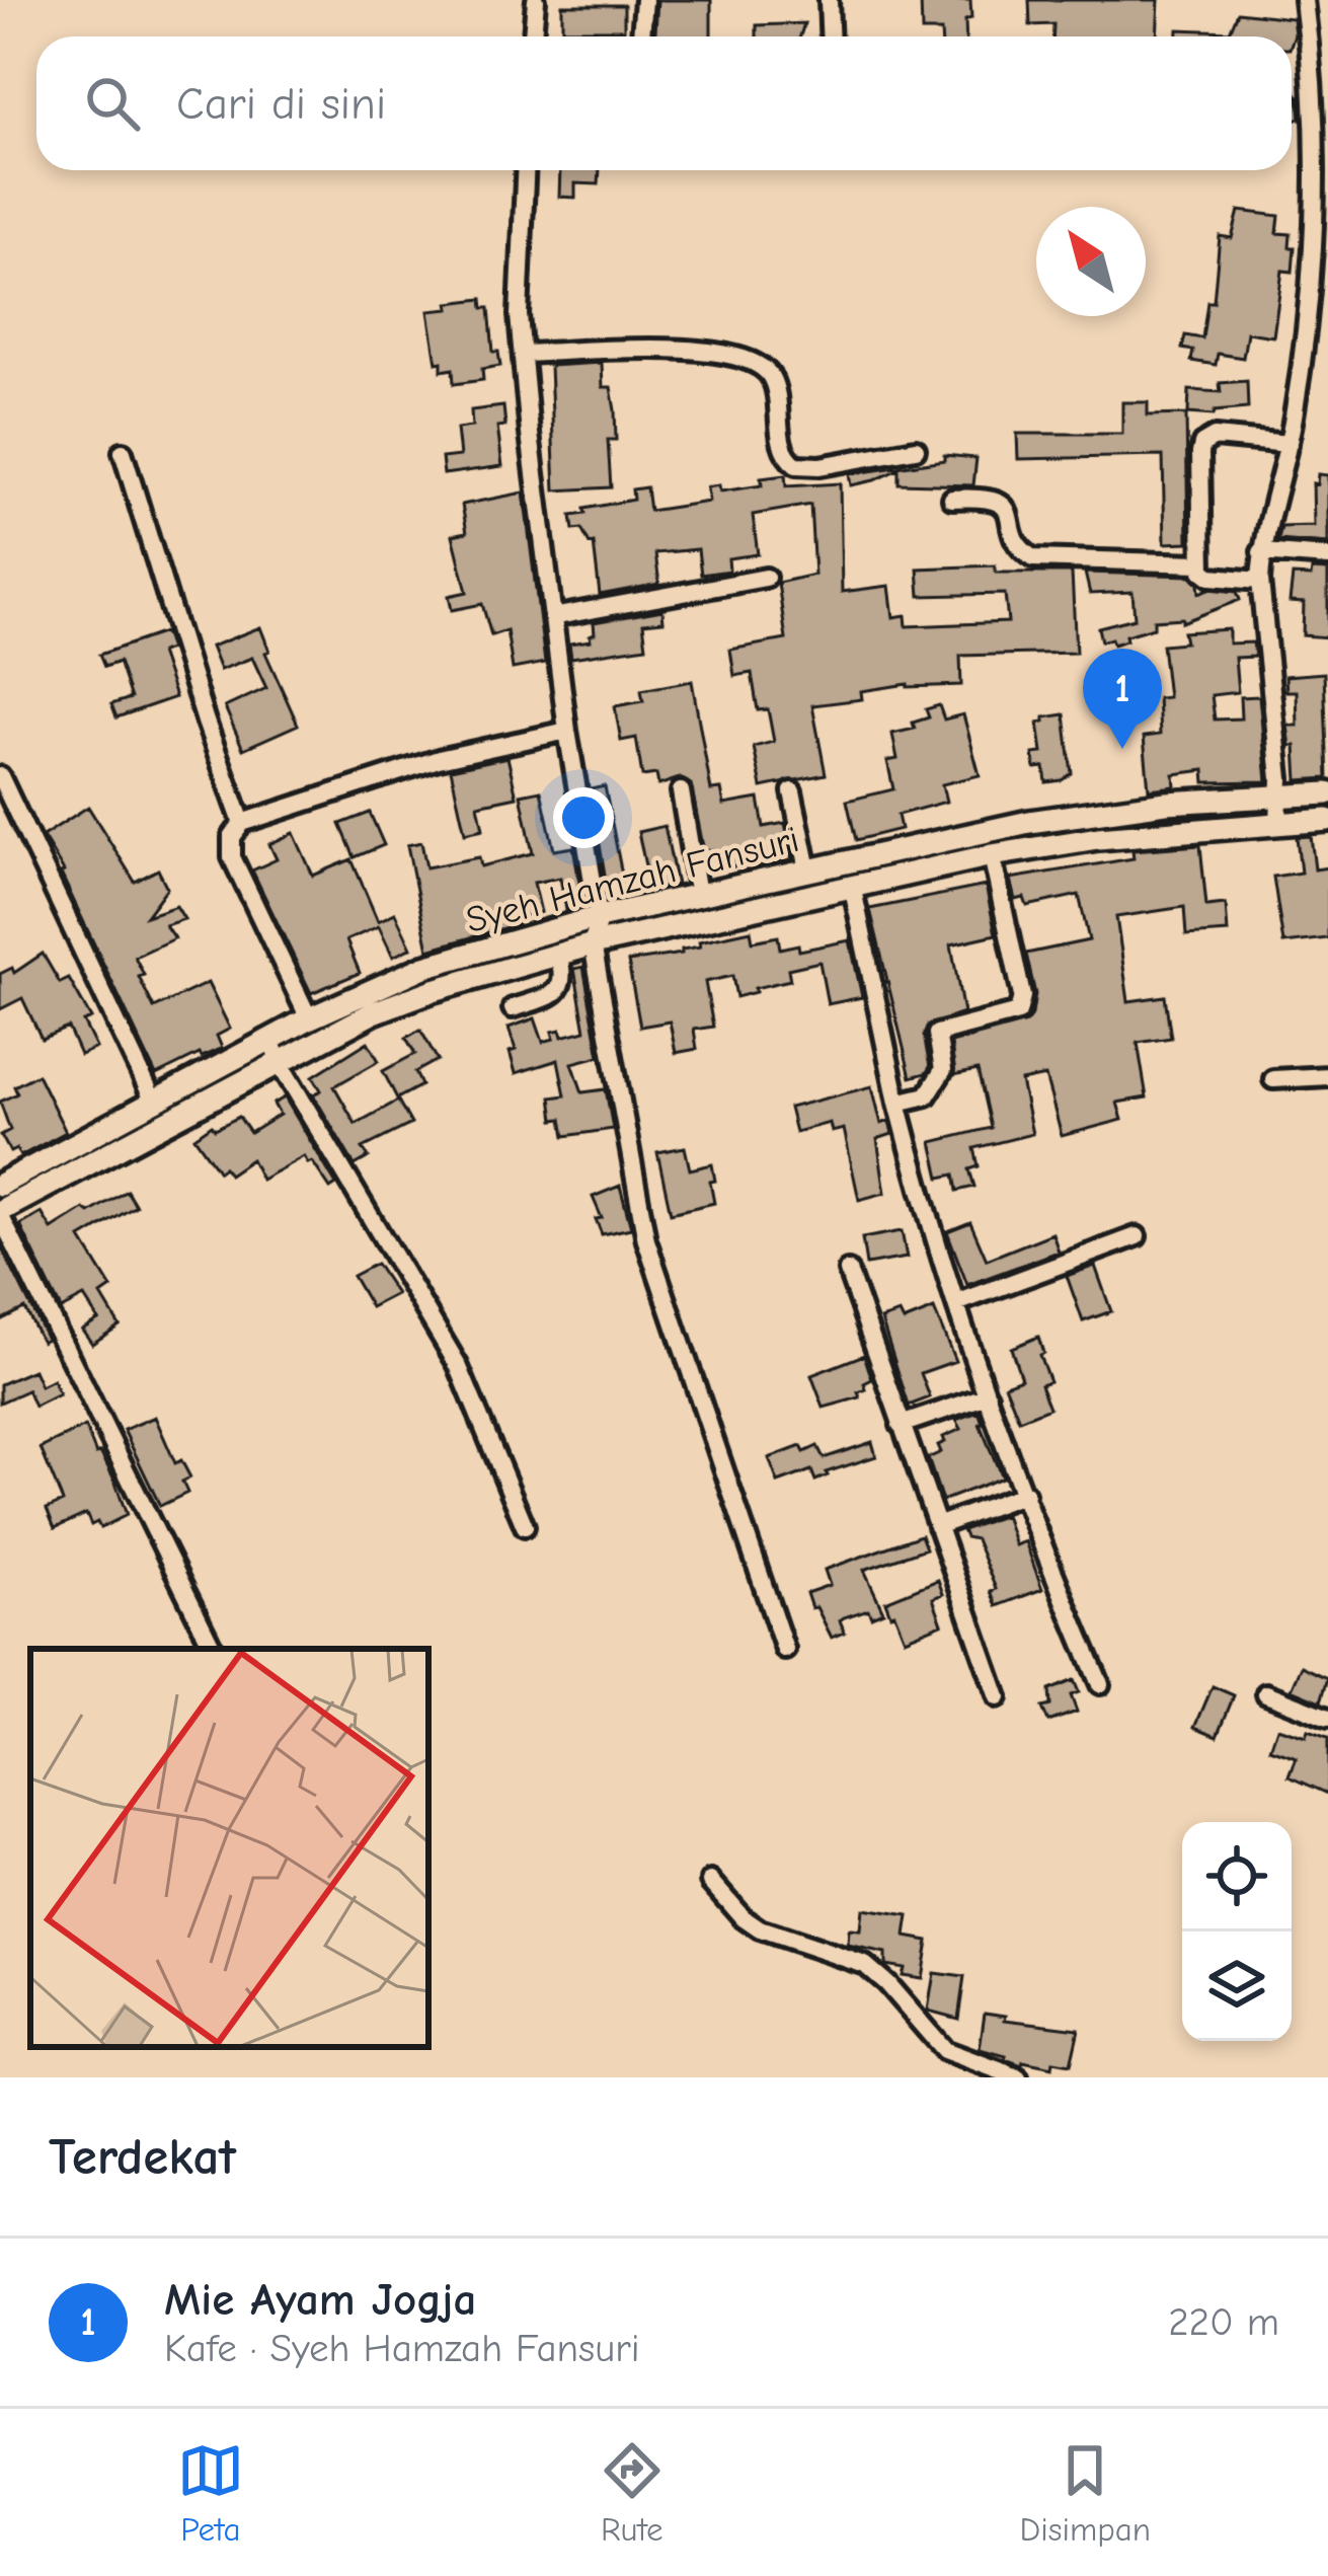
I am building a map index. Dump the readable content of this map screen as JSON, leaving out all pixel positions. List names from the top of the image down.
{
  "streets": {
    "main road": ["Syeh Hamzah Fansuri"]
  },
  "north": "top left",
  "page": {
    "search": "Cari di sini",
    "pins": "1",
    "heading": "Terdekat",
    "list": [
      {
        "mark": "1",
        "name": "Mie Ayam Jogja",
        "note": "Kafe · Syeh Hamzah Fansuri",
        "value": "220 m"
      }
    ],
    "nav": ["Peta", "Rute", "Disimpan"]
  }
}
